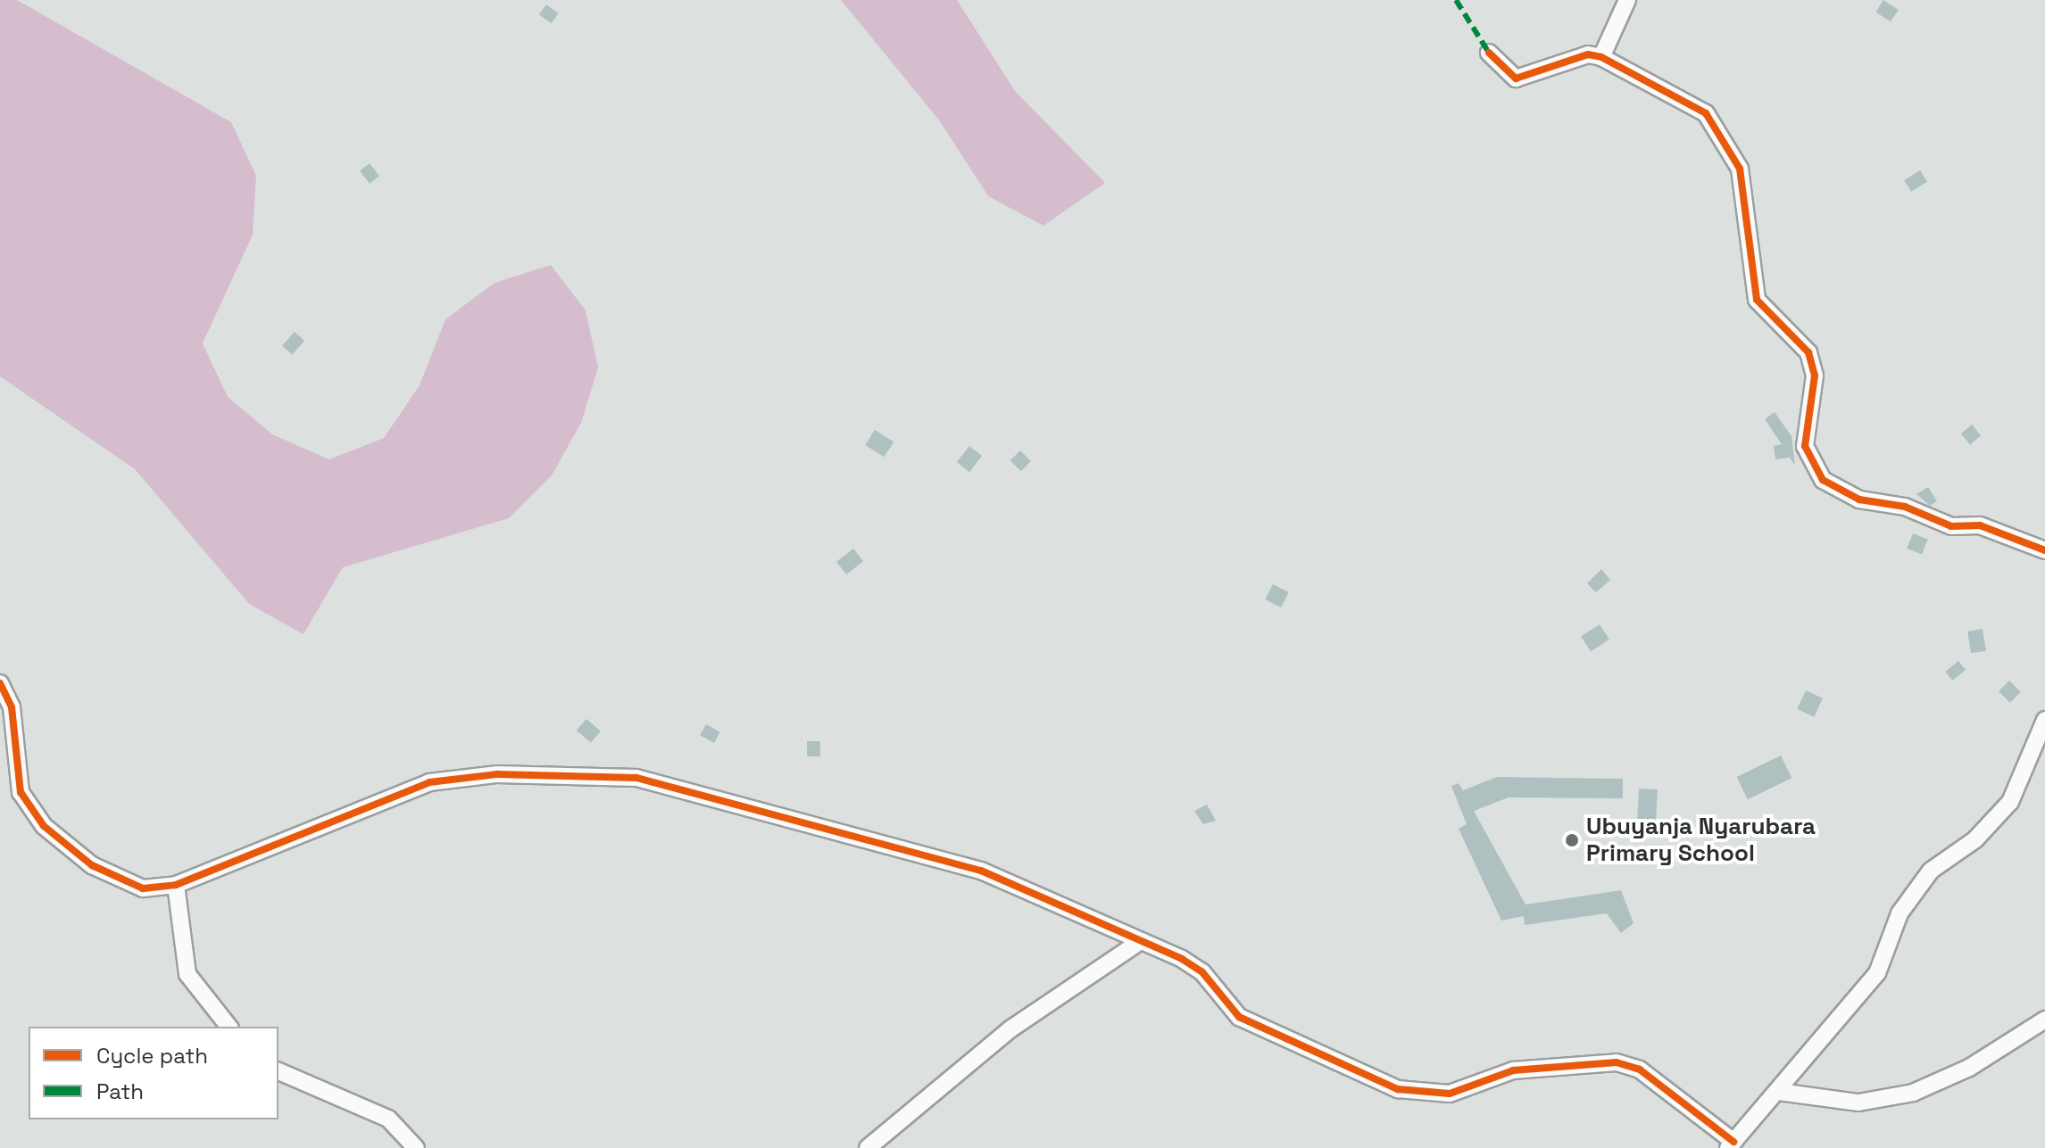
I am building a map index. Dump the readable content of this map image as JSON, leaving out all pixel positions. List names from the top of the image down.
{
  "places": ["Ubuyanja Nyarubara Primary School"],
  "legend": ["Cycle path", "Path"]
}
